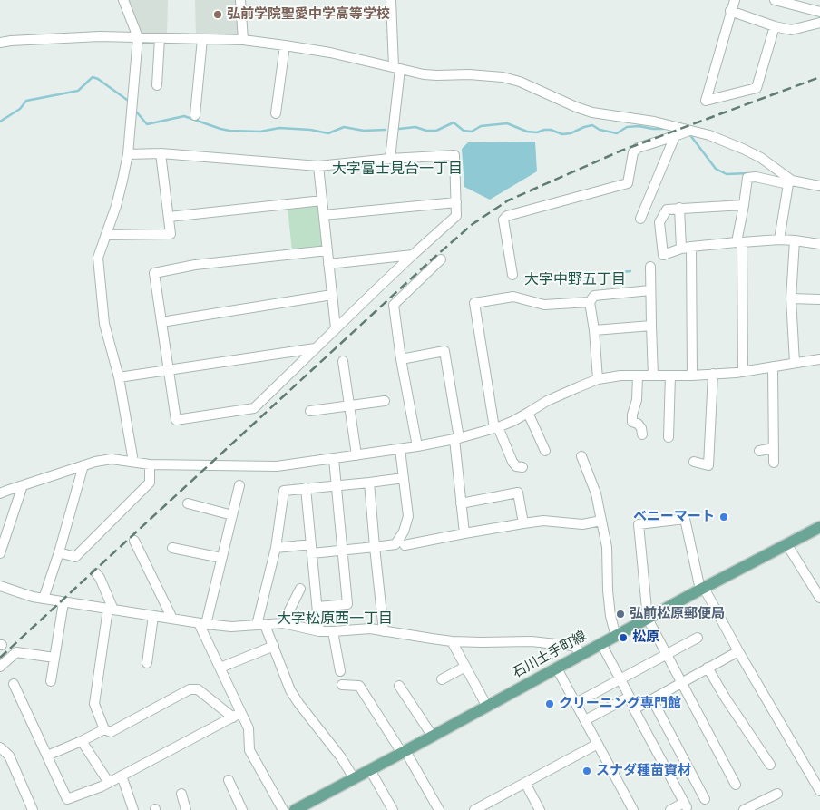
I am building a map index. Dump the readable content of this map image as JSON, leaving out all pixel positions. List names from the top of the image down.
{
  "streets": {
    "main road": ["石川土手町線"]
  },
  "districts": ["大字富士見台一丁目", "大字中野五丁目", "大字松原西一丁目"],
  "places": [
    "弘前学院聖愛中学高等学校",
    "ベニーマート",
    "弘前松原郵便局",
    "松原",
    "クリーニング専門館",
    "スナダ種苗資材"
  ]
}
